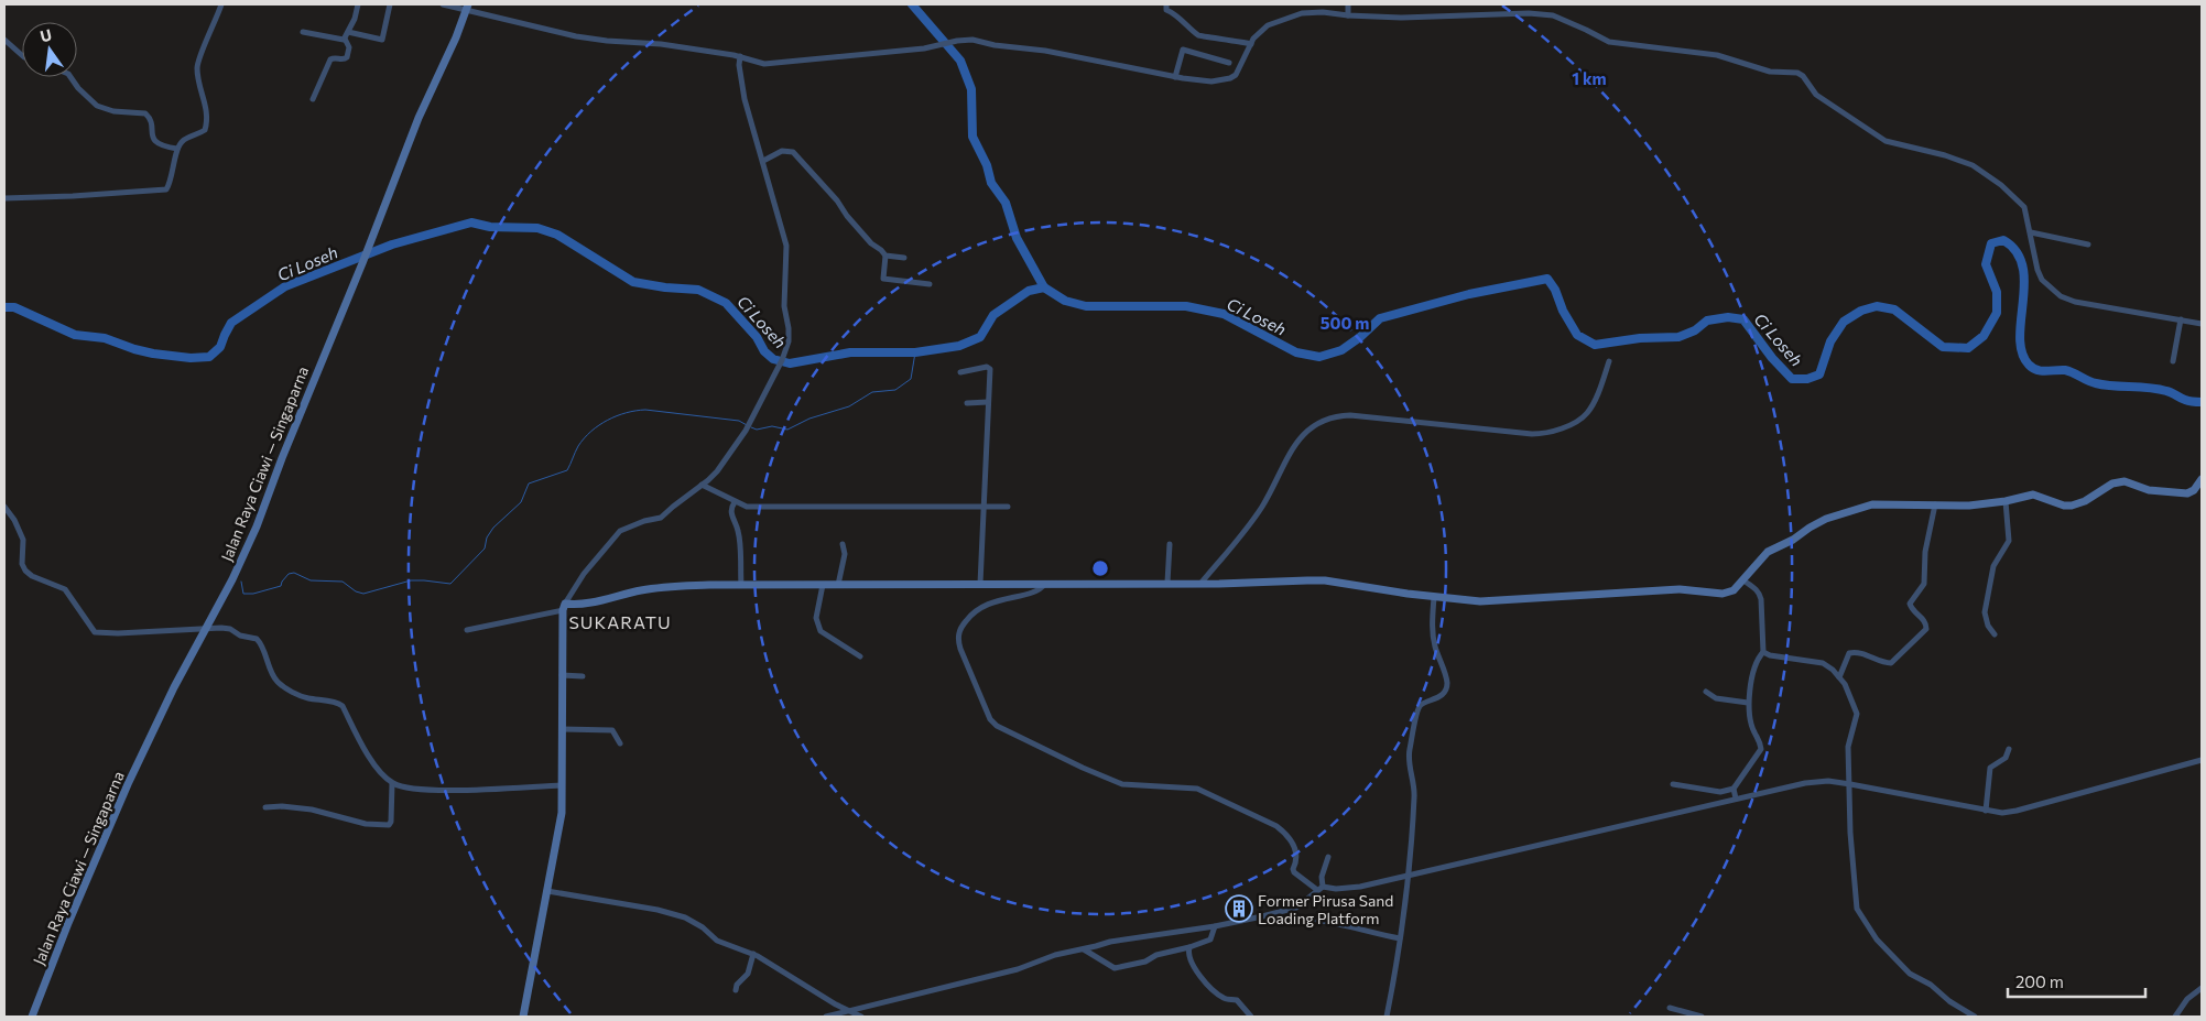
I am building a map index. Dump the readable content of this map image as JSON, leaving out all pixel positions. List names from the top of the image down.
{
  "streets": {
    "street": ["Jalan Raya Ciawi — Singaparna"]
  },
  "districts": ["SUKARATU"],
  "water": ["Ci Loseh"],
  "places": {
    "building": ["Former Pirusa Sand Loading Platform"]
  },
  "scale_bar": "200 m",
  "north": "top",
  "rings": ["1 km", "500 m"]
}
